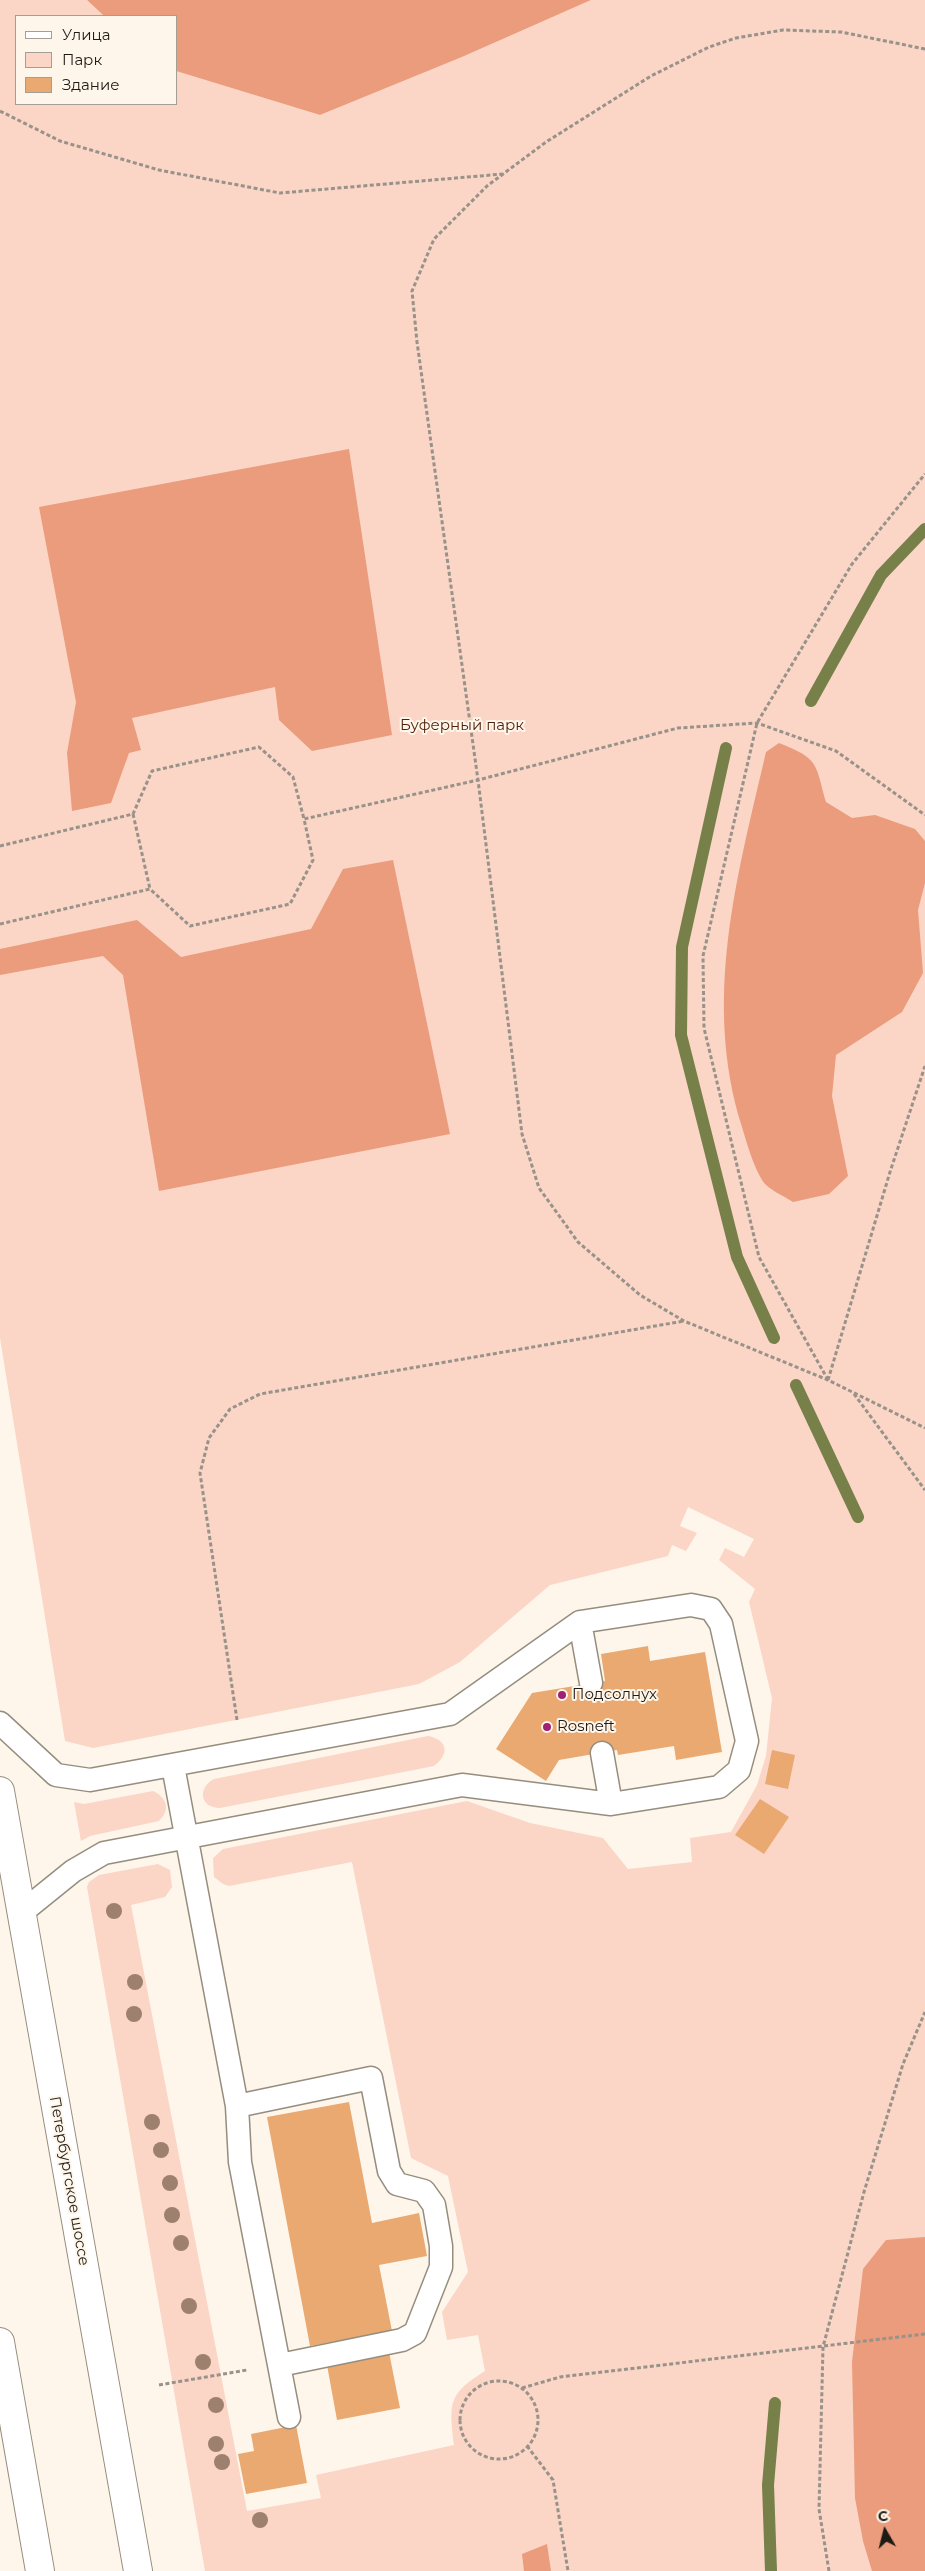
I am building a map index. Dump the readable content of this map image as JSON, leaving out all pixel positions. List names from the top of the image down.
{
  "streets": {
    "main road": ["Петербургское шоссе"]
  },
  "parks": ["Буферный парк"],
  "places": ["Подсолнух", "Rosneft"],
  "legend": ["Улица", "Парк", "Здание"],
  "north": "top"
}
